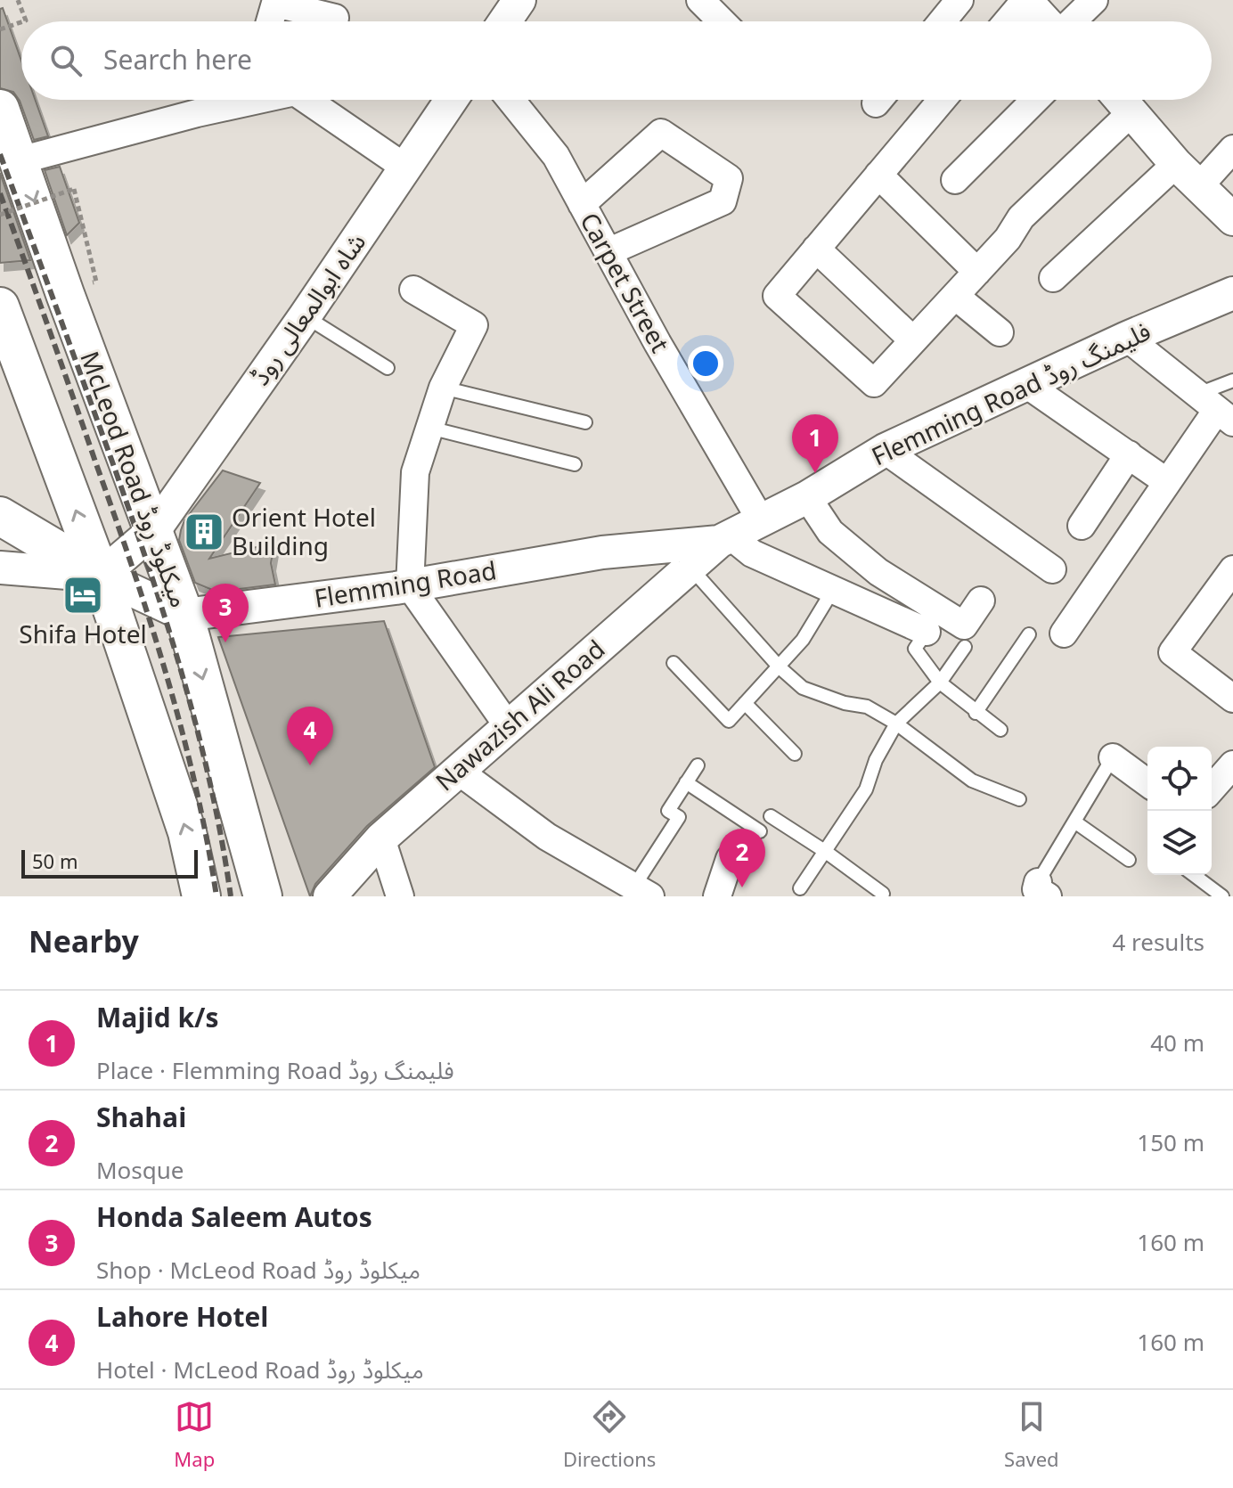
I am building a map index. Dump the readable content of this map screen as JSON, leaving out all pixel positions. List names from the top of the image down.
{
  "streets": {
    "main road": ["McLeod Road میکلوڈ روڈ"],
    "street": [
      "Carpet Street",
      "شاہ ابوالمعالی روڈ",
      "Flemming Road فلیمنگ روڈ",
      "Flemming Road",
      "Nawazish Ali Road"
    ]
  },
  "crossings": [
    ["Carpet Street", "Flemming Road فلیمنگ روڈ"],
    ["Carpet Street", "Flemming Road"],
    ["Carpet Street", "Nawazish Ali Road"],
    ["شاہ ابوالمعالی روڈ", "McLeod Road میکلوڈ روڈ"],
    ["Flemming Road فلیمنگ روڈ", "Flemming Road"],
    ["Flemming Road فلیمنگ روڈ", "Nawazish Ali Road"],
    ["McLeod Road میکلوڈ روڈ", "Flemming Road"],
    ["Flemming Road", "Nawazish Ali Road"]
  ],
  "places": {
    "building": ["Orient Hotel Building"],
    "hotel": ["Shifa Hotel"]
  },
  "scale_bar": "50 m",
  "page": {
    "search": "Search here",
    "pins": [
      "1",
      "3",
      "4",
      "2"
    ],
    "scale": "50 m",
    "heading": ["Nearby", "4 results"],
    "list": [
      {
        "mark": "1",
        "name": "Majid k/s",
        "note": "Place · Flemming Road فلیمنگ روڈ",
        "value": "40 m"
      },
      {
        "mark": "2",
        "name": "Shahai",
        "note": "Mosque",
        "value": "150 m"
      },
      {
        "mark": "3",
        "name": "Honda Saleem Autos",
        "note": "Shop · McLeod Road میکلوڈ روڈ",
        "value": "160 m"
      },
      {
        "mark": "4",
        "name": "Lahore Hotel",
        "note": "Hotel · McLeod Road میکلوڈ روڈ",
        "value": "160 m"
      }
    ],
    "nav": ["Map", "Directions", "Saved"]
  }
}
